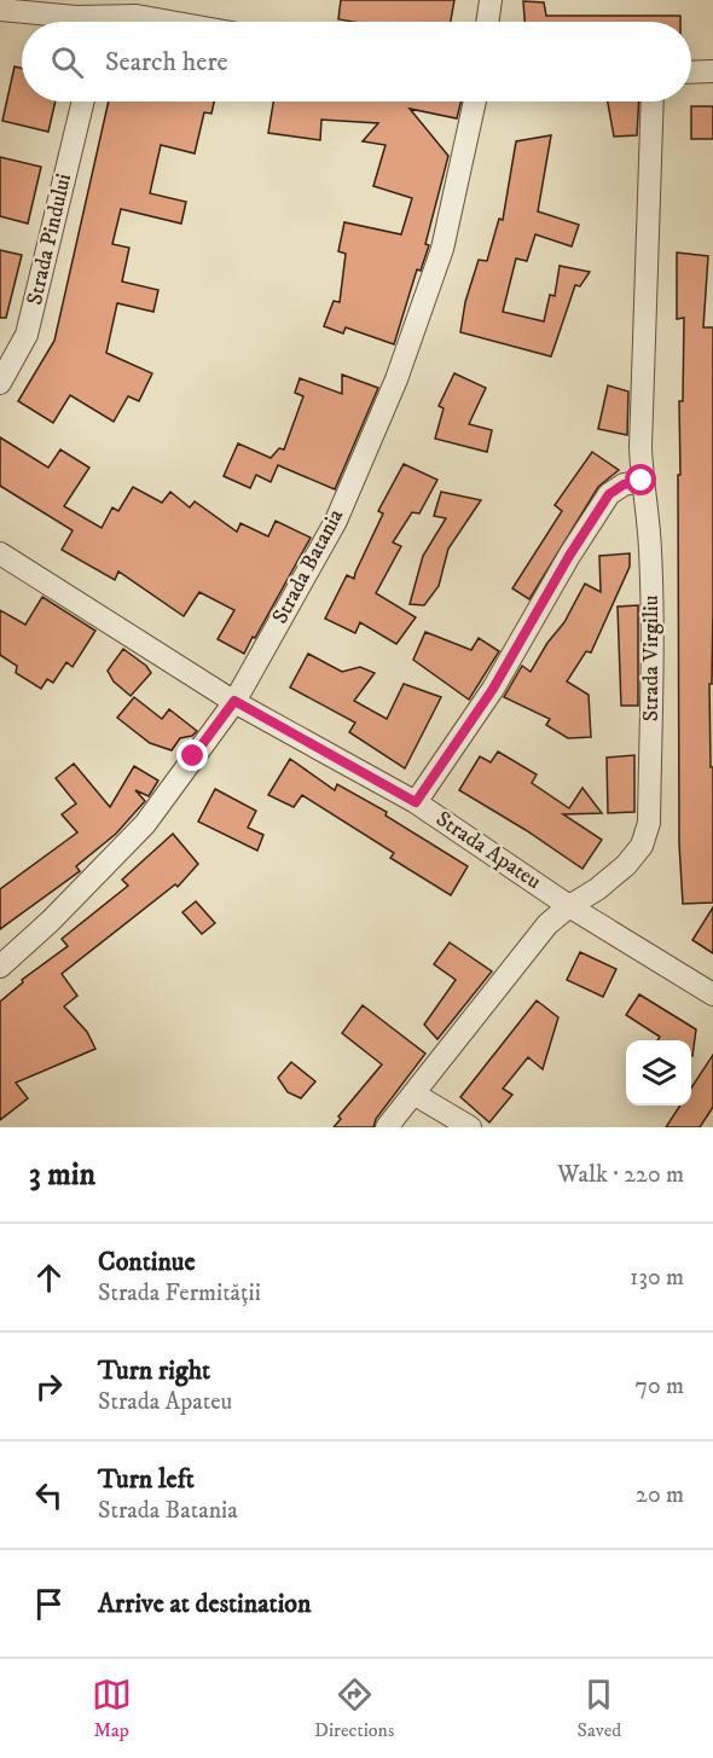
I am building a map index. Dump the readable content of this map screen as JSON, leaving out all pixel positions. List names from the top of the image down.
{
  "streets": {
    "street": [
      "Strada Pindului",
      "Strada Batania",
      "Strada Virgiliu",
      "Strada Apateu"
    ]
  },
  "crossings": [
    ["Strada Batania", "Strada Apateu"],
    ["Strada Virgiliu", "Strada Apateu"]
  ],
  "page": {
    "search": "Search here",
    "heading": ["3 min", "Walk · 220 m"],
    "list": [
      ["Continue", "Strada Fermității", "130 m"],
      ["Turn right", "Strada Apateu", "70 m"],
      ["Turn left", "Strada Batania", "20 m"],
      "Arrive at destination"
    ],
    "nav": ["Map", "Directions", "Saved"]
  }
}
